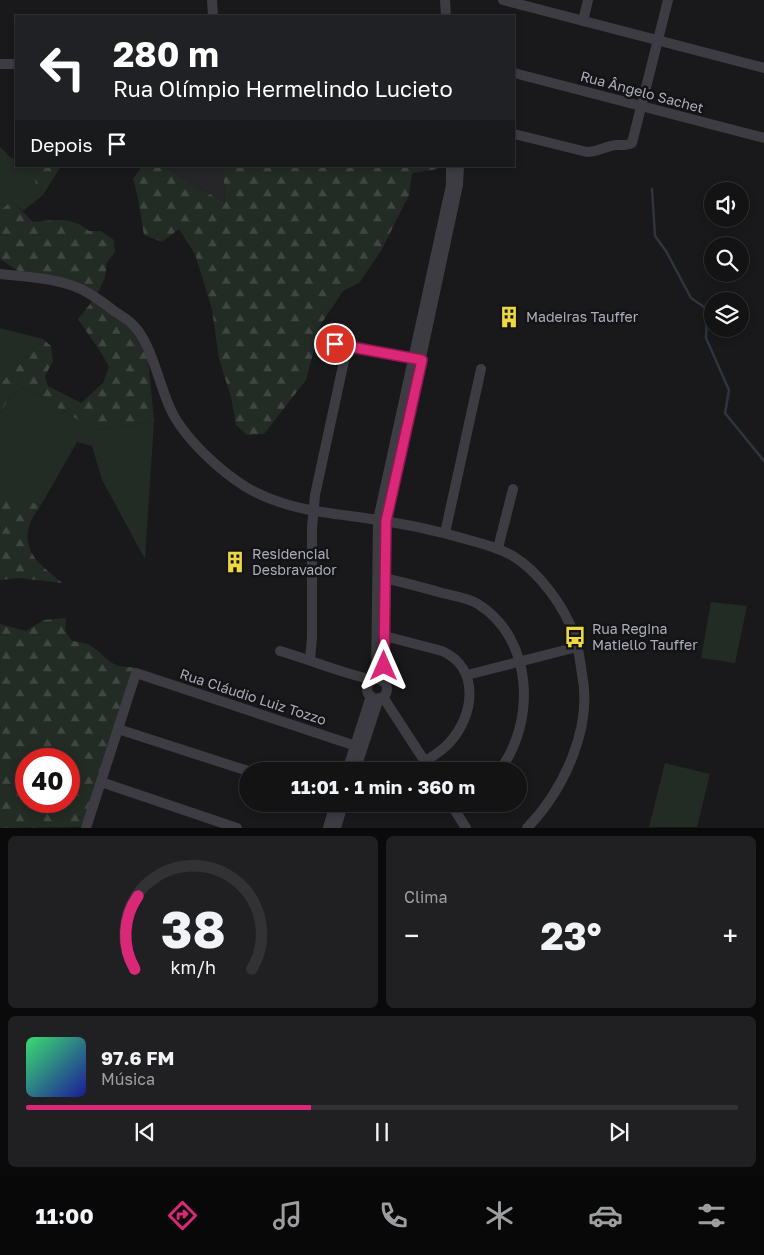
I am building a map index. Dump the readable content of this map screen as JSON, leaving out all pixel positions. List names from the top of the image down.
{
  "streets": {
    "street": ["Rua Ângelo Sachet", "Rua Cláudio Luiz Tozzo"]
  },
  "places": {
    "building": ["Madeiras Tauffer", "Residencial Desbravador"],
    "bus stop": ["Rua Regina Matiello Tauffer"]
  },
  "page": {
    "turn": ["280 m", "Rua Olímpio Hermelindo Lucieto"],
    "then": "Depois",
    "limit": "40",
    "trip": "11:01 · 1 min · 360 m",
    "tile": "Clima",
    "heat": ["−", "23°", "+"],
    "song": ["97.6 FM", "Música"],
    "tabs": "11:00",
    "gauge": ["38", "km/h"]
  }
}
